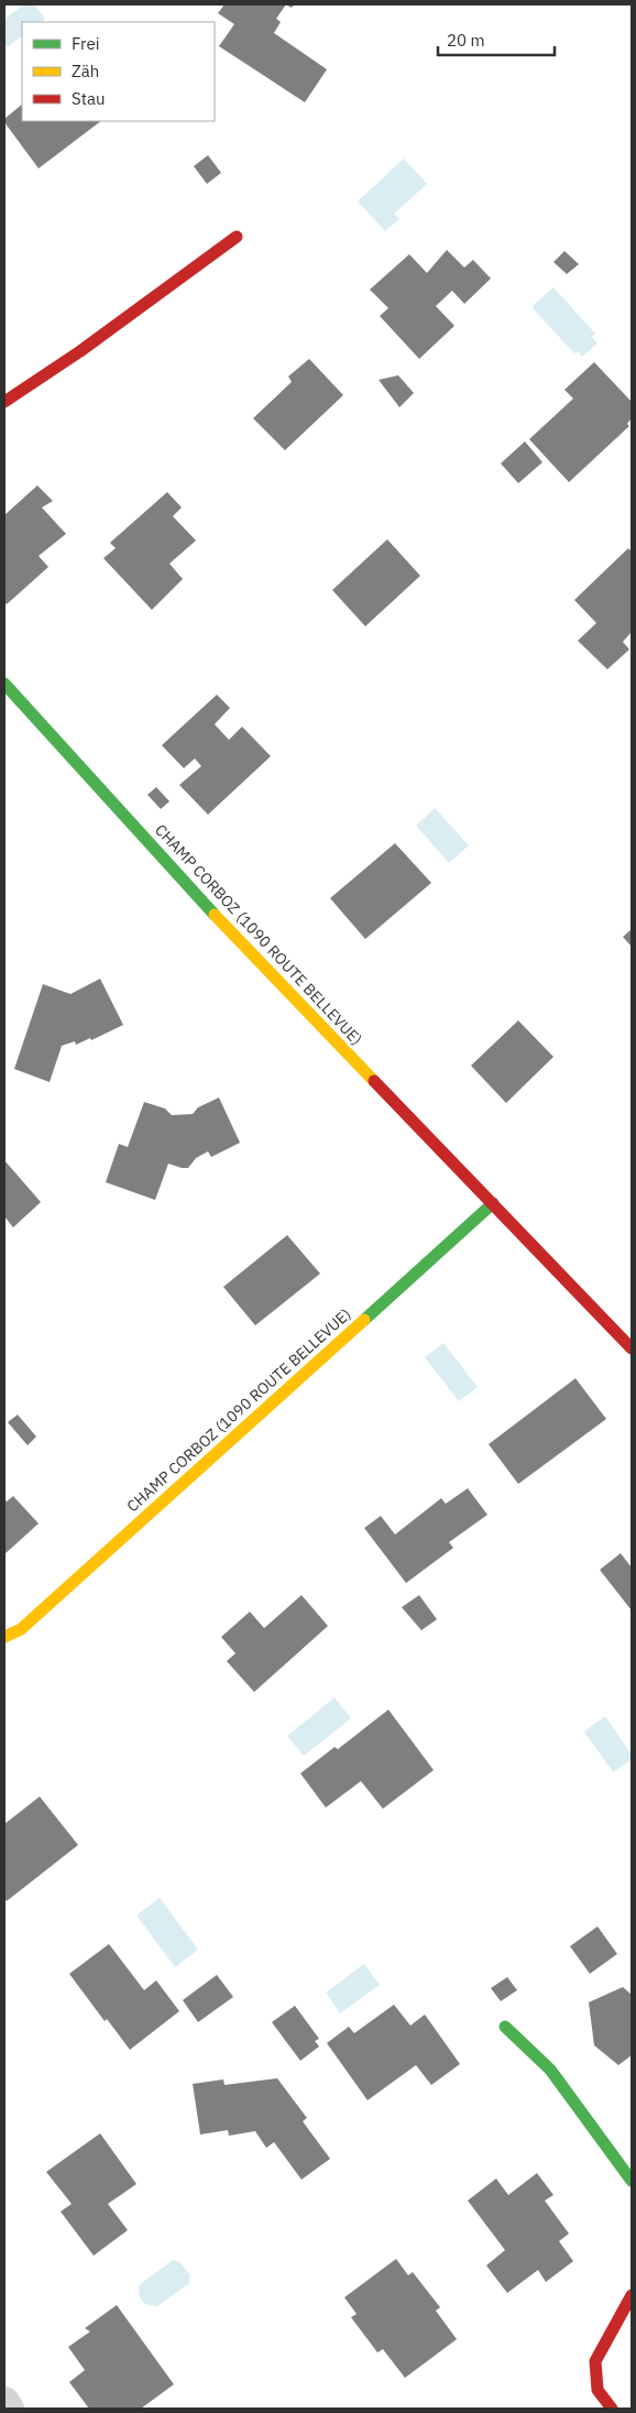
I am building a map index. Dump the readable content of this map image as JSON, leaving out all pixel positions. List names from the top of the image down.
{
  "streets": {
    "street": ["CHAMP CORBOZ (1090 ROUTE BELLEVUE)"]
  },
  "legend": ["Frei", "Zäh", "Stau"],
  "scale_bar": "20 m"
}
